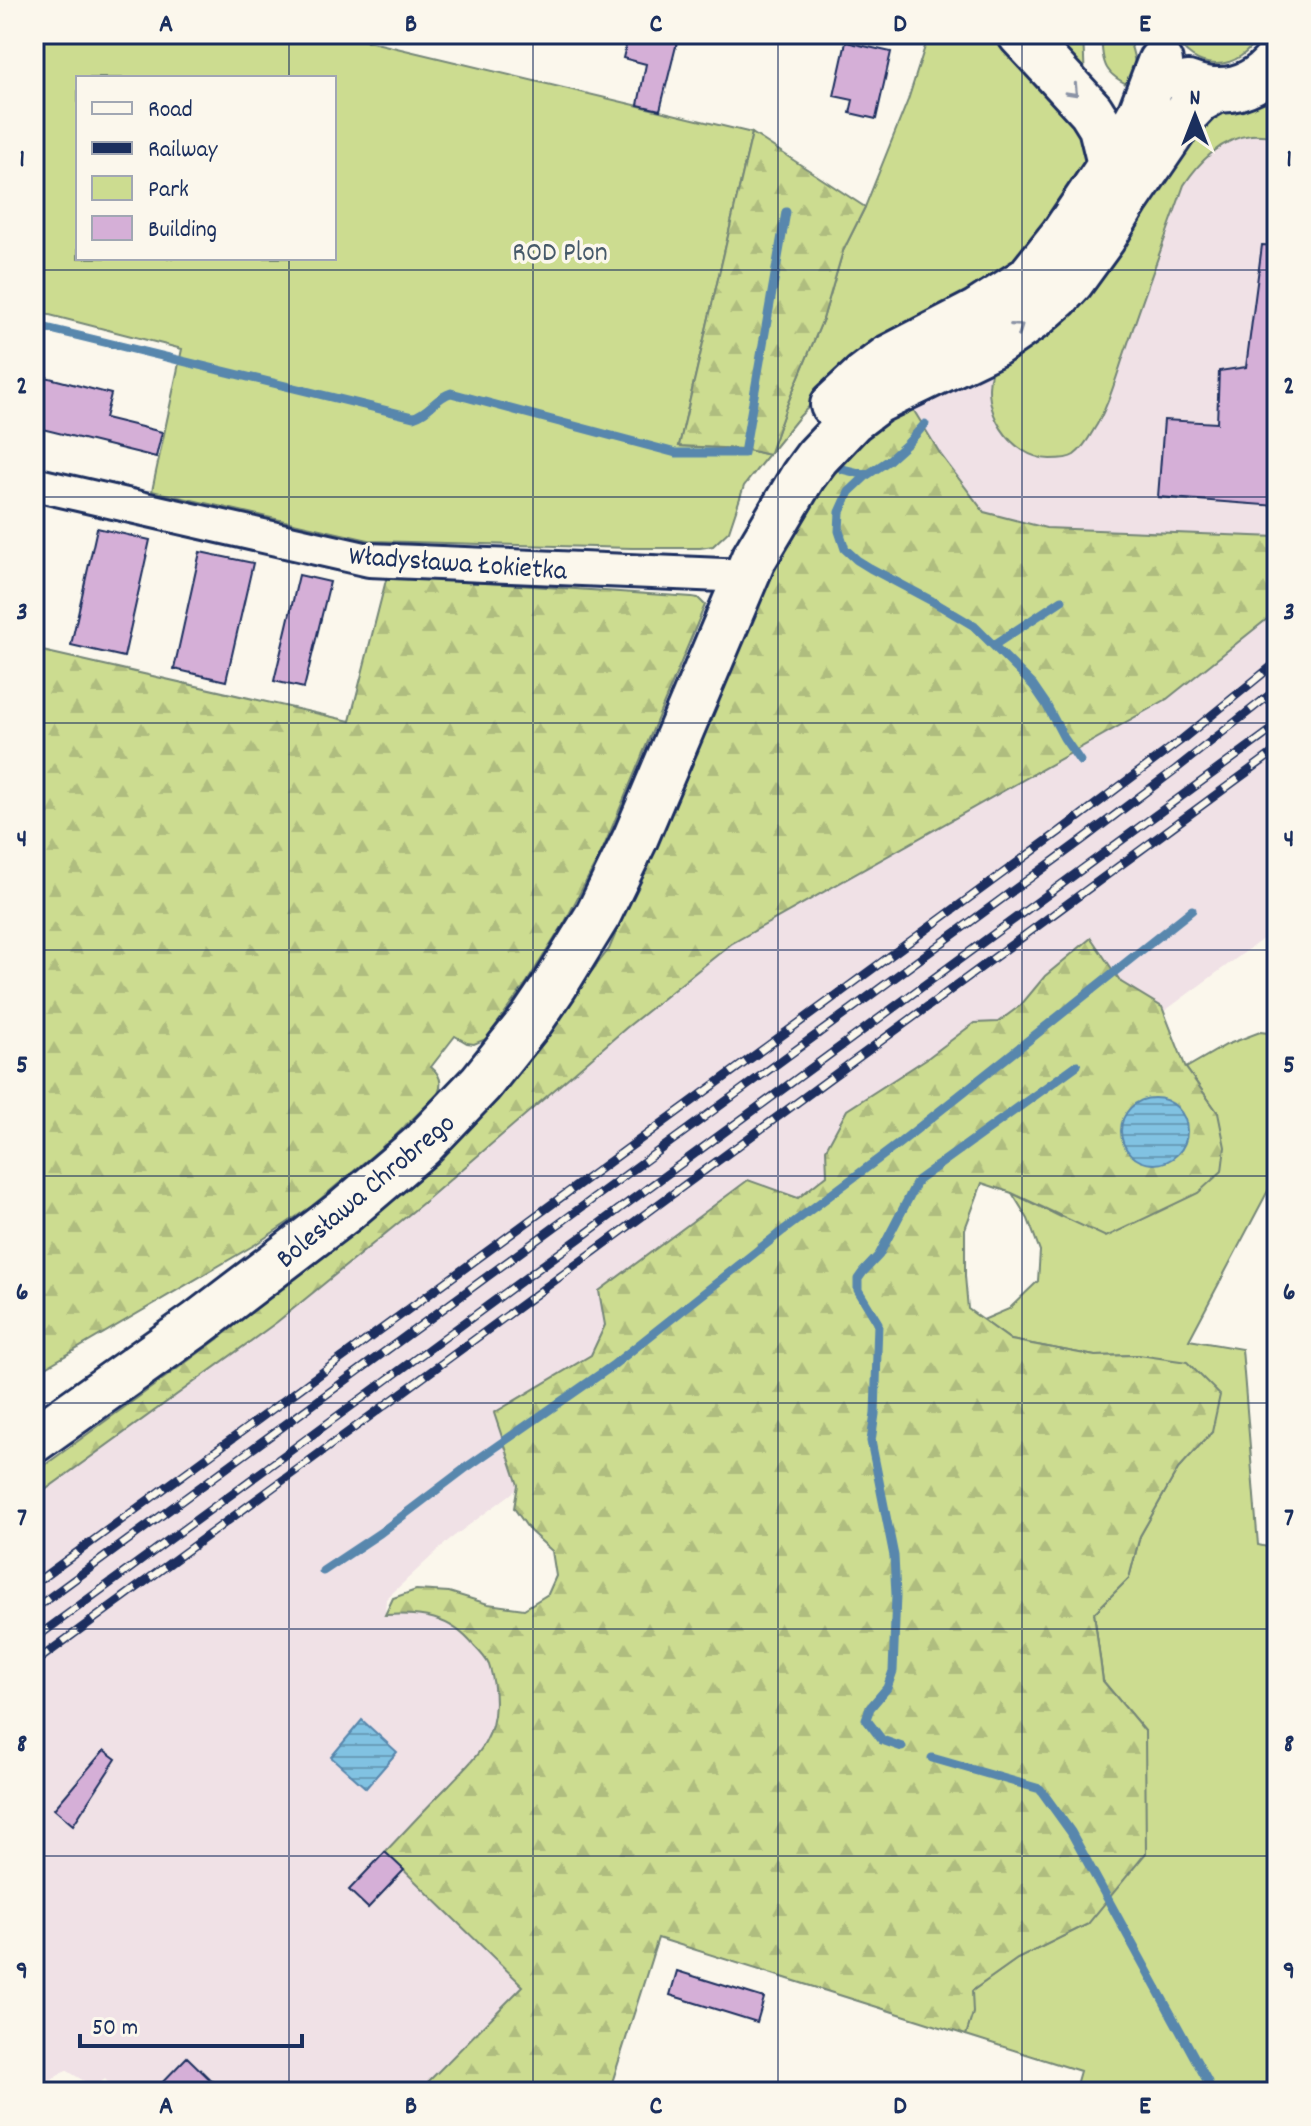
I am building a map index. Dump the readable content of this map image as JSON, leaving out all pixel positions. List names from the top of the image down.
{
  "streets": {
    "street": ["Władysława Łokietka", "Bolesława Chrobrego"]
  },
  "crossings": [
    ["Władysława Łokietka", "Bolesława Chrobrego"]
  ],
  "parks": ["ROD Plon"],
  "legend": [
    "Road",
    "Railway",
    "Park",
    "Building"
  ],
  "scale_bar": "50 m",
  "north": "top",
  "grid": {
    "columns": [
      "A",
      "B",
      "C",
      "D",
      "E"
    ],
    "rows": [
      "1",
      "2",
      "3",
      "4",
      "5",
      "6",
      "7",
      "8",
      "9"
    ]
  }
}
